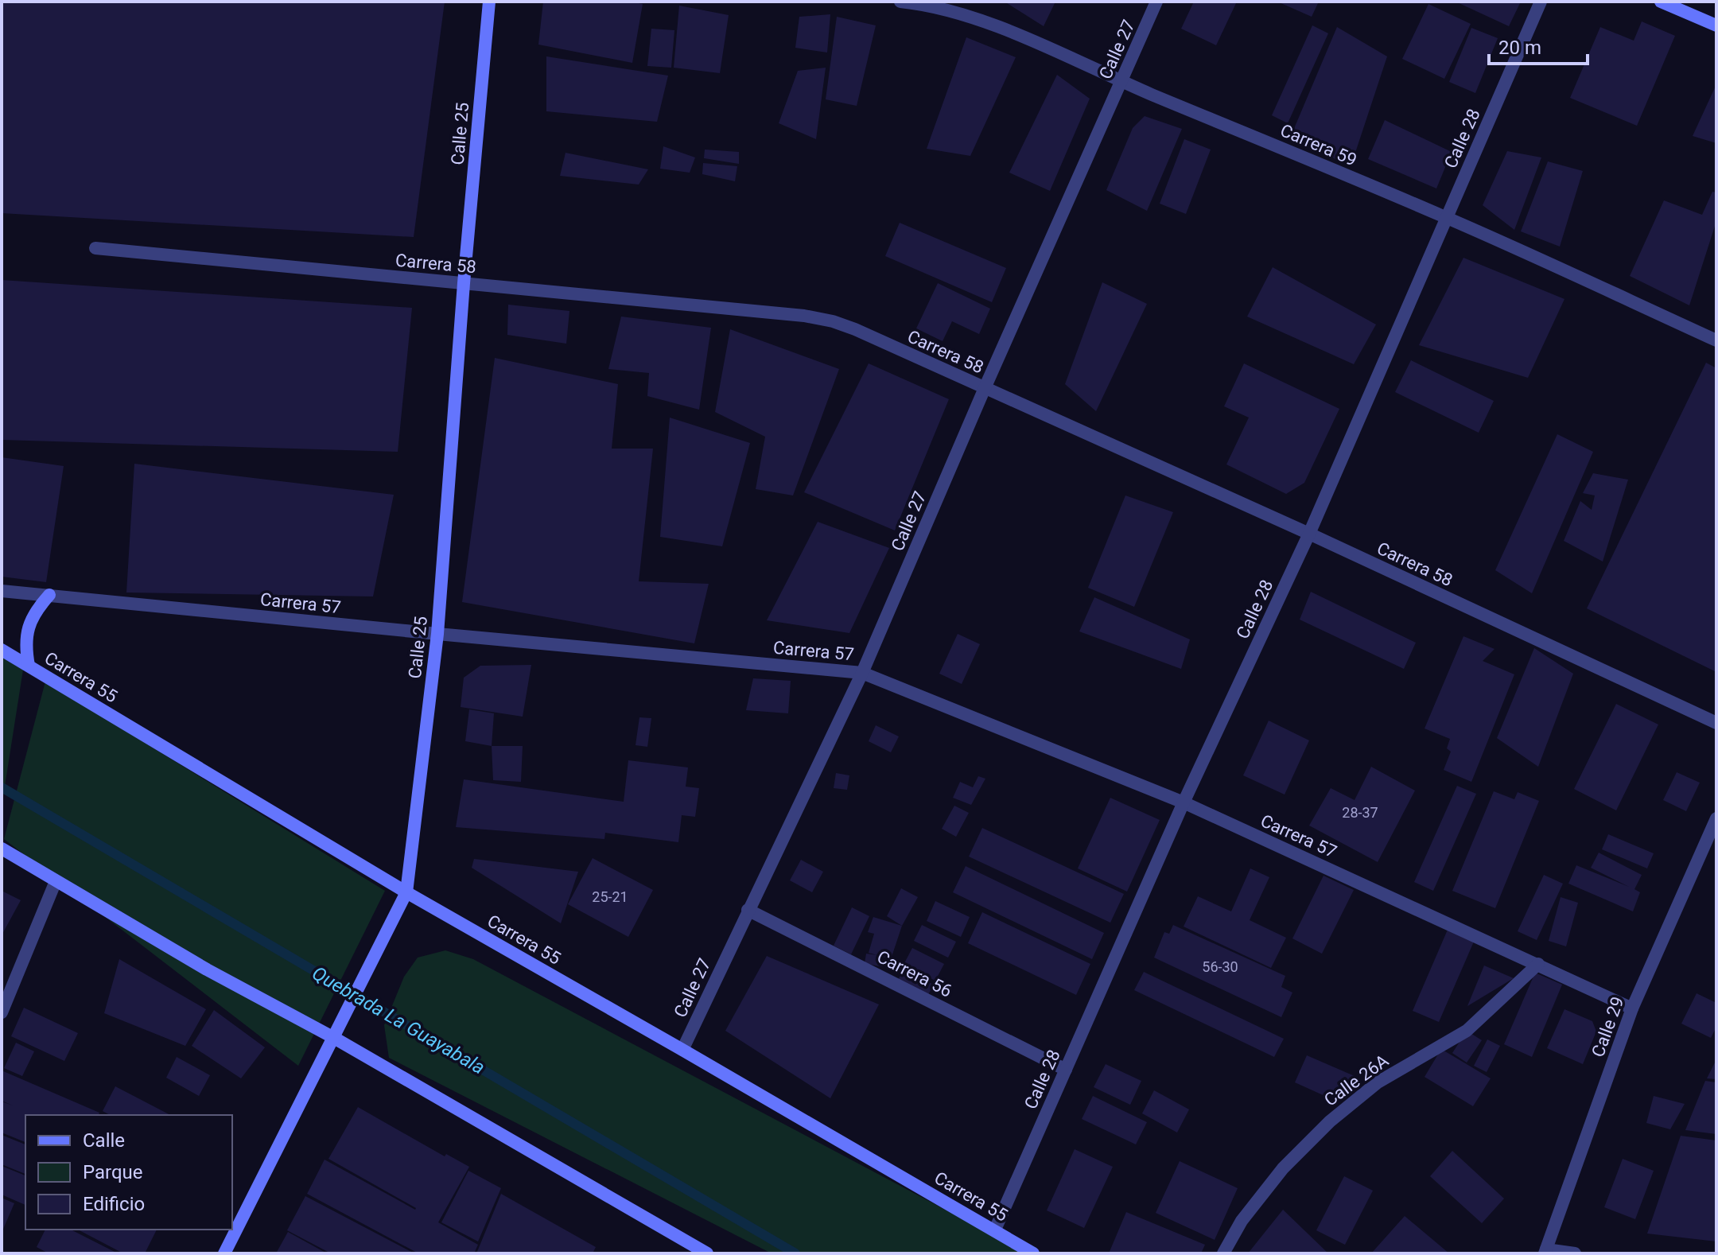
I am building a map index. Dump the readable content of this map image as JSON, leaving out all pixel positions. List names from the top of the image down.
{
  "streets": {
    "street": [
      "Calle 27",
      "Calle 25",
      "Calle 28",
      "Carrera 59",
      "Carrera 58",
      "Carrera 57",
      "Carrera 55",
      "Carrera 56",
      "Calle 29",
      "Calle 26A"
    ]
  },
  "crossings": [
    ["Calle 27", "Carrera 59"],
    ["Calle 27", "Carrera 58"],
    ["Calle 27", "Carrera 57"],
    ["Calle 27", "Carrera 55"],
    ["Calle 27", "Carrera 56"],
    ["Calle 25", "Carrera 58"],
    ["Calle 25", "Carrera 57"],
    ["Calle 25", "Carrera 55"],
    ["Calle 28", "Carrera 59"],
    ["Calle 28", "Carrera 58"],
    ["Calle 28", "Carrera 57"],
    ["Calle 28", "Carrera 55"],
    ["Calle 28", "Carrera 56"],
    ["Carrera 57", "Calle 29"],
    ["Carrera 57", "Calle 26A"]
  ],
  "water": ["Quebrada La Guayabala"],
  "house_numbers": ["28-37", "25-21", "56-30"],
  "legend": ["Calle", "Parque", "Edificio"],
  "scale_bar": "20 m"
}
